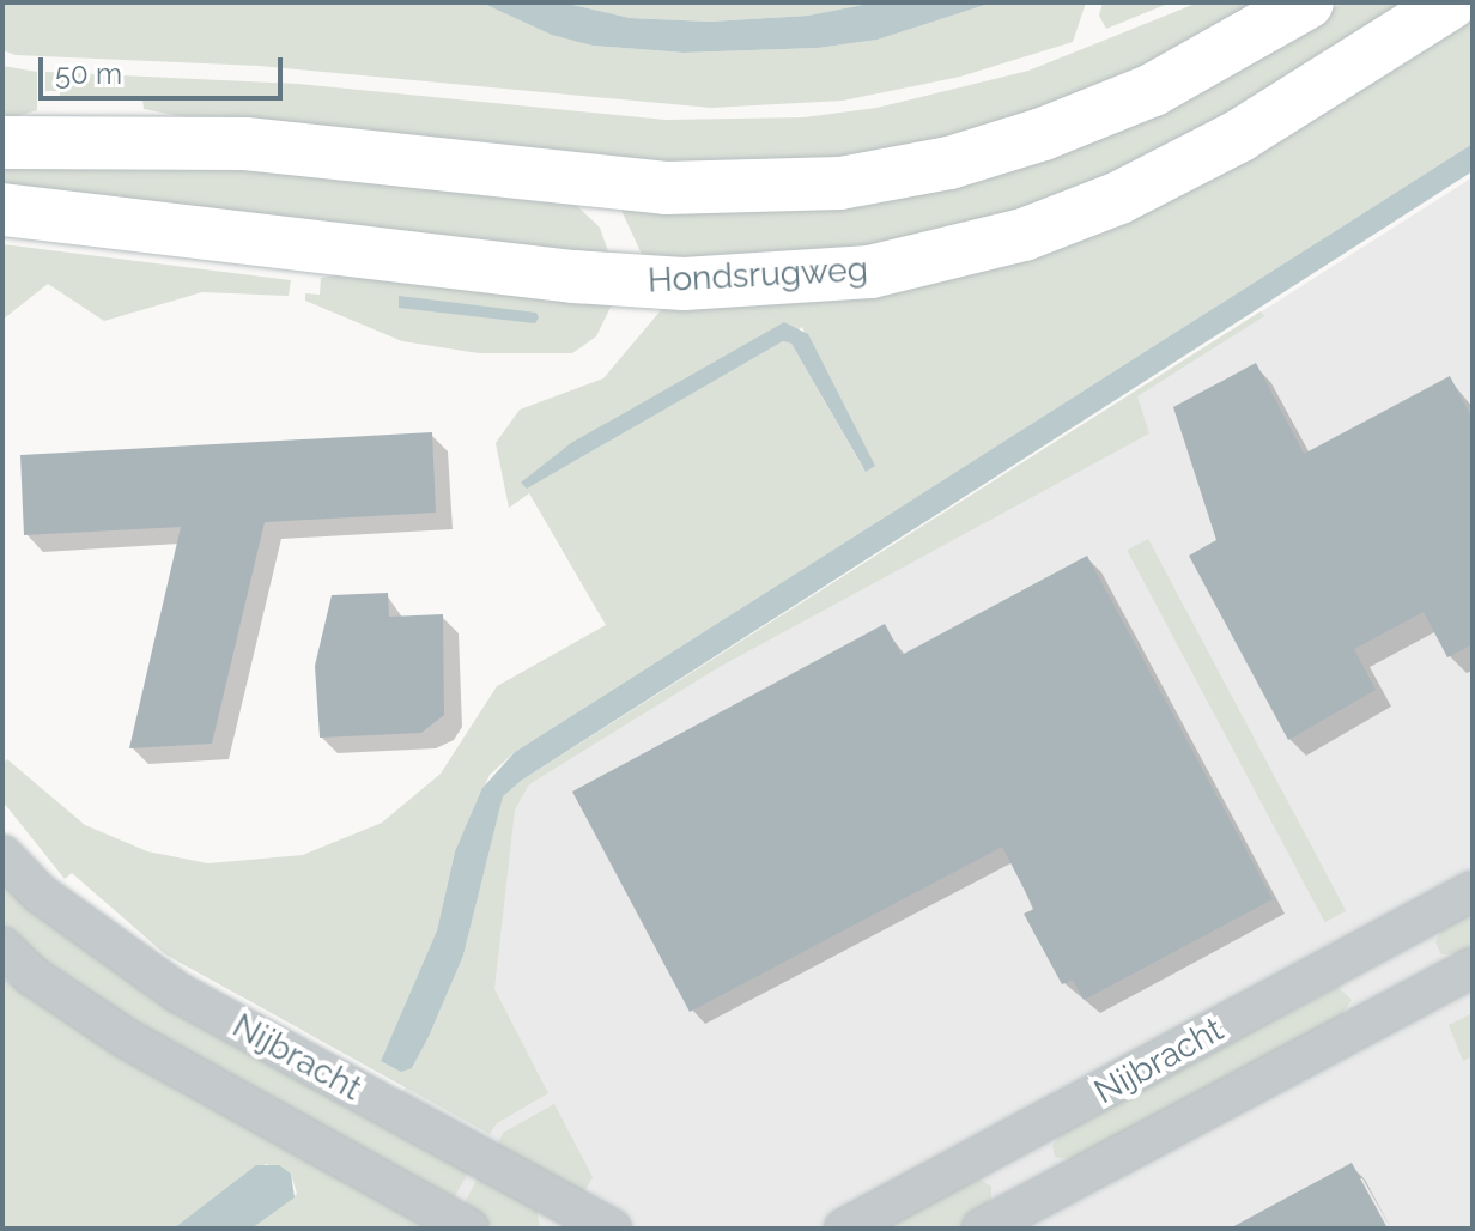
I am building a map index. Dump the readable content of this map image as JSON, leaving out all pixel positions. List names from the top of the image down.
{
  "streets": {
    "main road": ["Hondsrugweg"],
    "street": ["Nijbracht"]
  },
  "scale_bar": "50 m"
}
